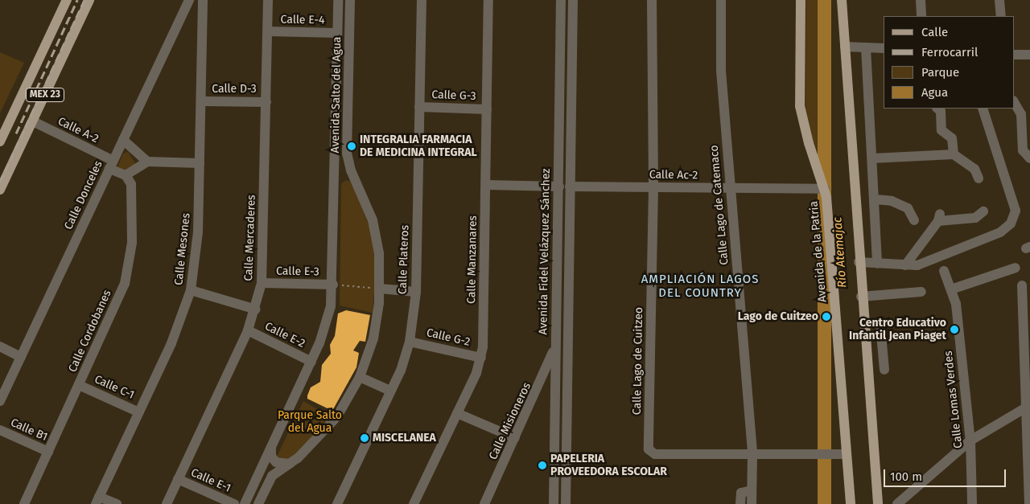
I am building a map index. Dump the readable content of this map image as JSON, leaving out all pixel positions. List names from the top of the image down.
{
  "streets": {
    "main road": ["MEX 23", "Avenida de la Patria"],
    "street": [
      "Calle E-4",
      "Calle D-3",
      "Avenida Salto del Agua",
      "Calle G-3",
      "Calle A-2",
      "Calle Ac-2",
      "Calle Donceles",
      "Calle Lago de Catemaco",
      "Calle Mercaderes",
      "Calle Mesones",
      "Avenida Fidel Velázquez Sánchez",
      "Calle Plateros",
      "Calle Manzanares",
      "Calle E-3",
      "Calle Cordobanes",
      "Calle E-2",
      "Calle G-2",
      "Calle Lago de Cuitzeo",
      "Calle C-1",
      "Calle Lomas Verdes",
      "Calle Misioneros",
      "Calle B1",
      "Calle E-1"
    ]
  },
  "crossings": [
    ["Calle E-4", "Avenida Salto del Agua"],
    ["Calle E-4", "Calle Mercaderes"],
    ["Calle D-3", "Calle Mercaderes"],
    ["Calle D-3", "Calle Mesones"],
    ["MEX 23", "Calle A-2"],
    ["Avenida Salto del Agua", "Calle E-3"],
    ["Avenida Salto del Agua", "Calle E-2"],
    ["Calle G-3", "Calle Plateros"],
    ["Calle G-3", "Calle Manzanares"],
    ["Calle A-2", "Calle Donceles"],
    ["Calle Ac-2", "Calle Lago de Catemaco"],
    ["Calle Ac-2", "Avenida de la Patria"],
    ["Calle Ac-2", "Calle Lago de Cuitzeo"],
    ["Calle Lago de Catemaco", "Calle Lago de Cuitzeo"],
    ["Calle Mercaderes", "Calle E-3"],
    ["Calle Mercaderes", "Calle E-2"],
    ["Calle Mercaderes", "Calle E-1"],
    ["Calle Mesones", "Calle C-1"],
    ["Avenida Fidel Velázquez Sánchez", "Calle Misioneros"],
    ["Avenida de la Patria", "Calle Lago de Cuitzeo"],
    ["Calle Plateros", "Calle G-2"],
    ["Calle Manzanares", "Calle G-2"],
    ["Calle Cordobanes", "Calle C-1"],
    ["Calle Cordobanes", "Calle B1"]
  ],
  "districts": ["AMPLIACIÓN LAGOS DEL COUNTRY"],
  "water": ["Río Atemajac"],
  "parks": ["Parque Salto del Agua"],
  "places": [
    "INTEGRALIA FARMACIA DE MEDICINA INTEGRAL",
    "Lago de Cuitzeo",
    "Centro Educativo Infantil Jean Piaget",
    "MISCELANEA",
    "PAPELERIA PROVEEDORA ESCOLAR"
  ],
  "legend": [
    "Calle",
    "Ferrocarril",
    "Parque",
    "Agua"
  ],
  "scale_bar": "100 m"
}
